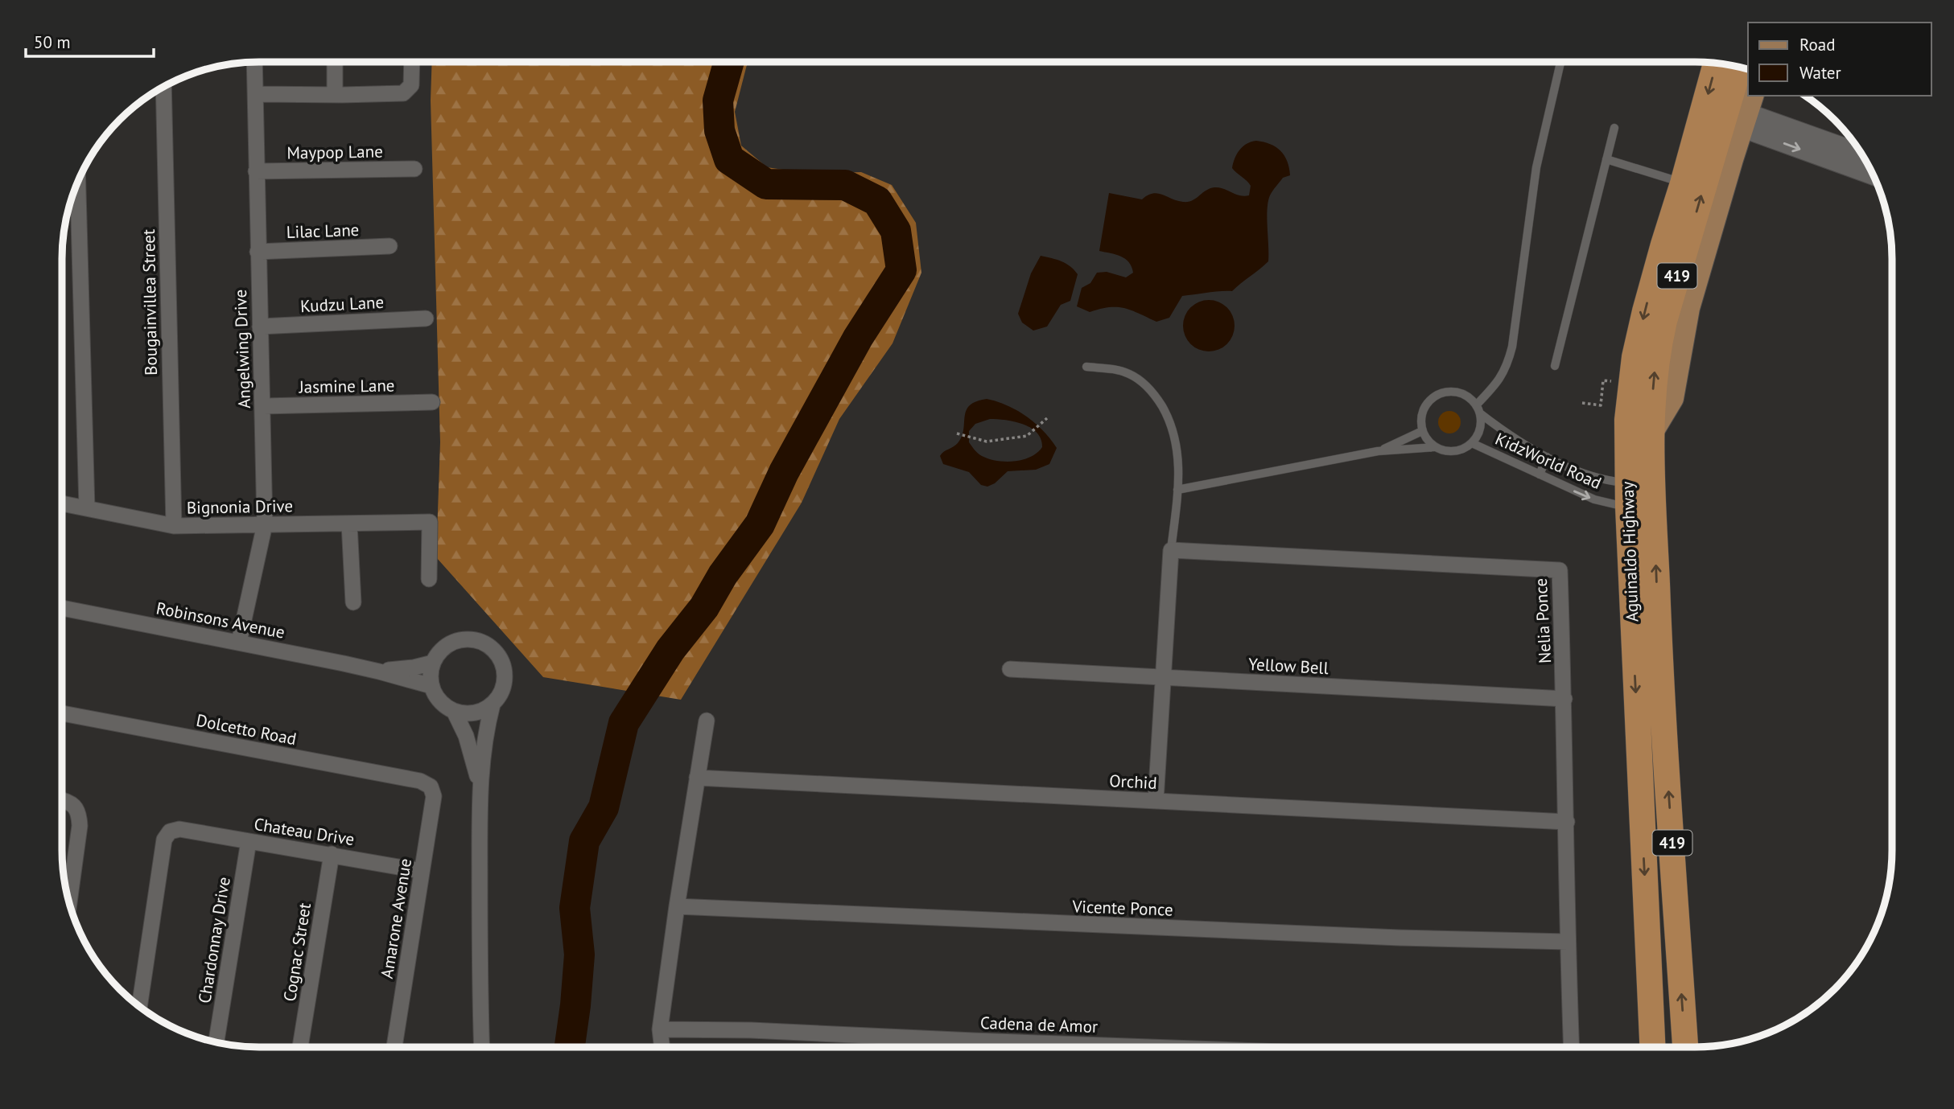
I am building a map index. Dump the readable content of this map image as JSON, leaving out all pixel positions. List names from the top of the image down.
{
  "streets": {
    "highway": ["419", "Aguinaldo Highway"],
    "street": [
      "Maypop Lane",
      "Lilac Lane",
      "Bougainvillea Street",
      "Kudzu Lane",
      "Angelwing Drive",
      "Jasmine Lane",
      "Bignonia Drive",
      "Robinsons Avenue",
      "Nelia Ponce",
      "Yellow Bell",
      "Dolcetto Road",
      "Orchid",
      "Chateau Drive",
      "Vicente Ponce",
      "Amarone Avenue",
      "Chardonnay Drive",
      "Cognac Street",
      "Cadena de Amor"
    ],
    "lane": ["KidzWorld Road"]
  },
  "crossings": [
    ["Maypop Lane", "Angelwing Drive"],
    ["Lilac Lane", "Angelwing Drive"],
    ["419", "Aguinaldo Highway"],
    ["Bougainvillea Street", "Bignonia Drive"],
    ["Kudzu Lane", "Angelwing Drive"],
    ["Angelwing Drive", "Jasmine Lane"],
    ["Angelwing Drive", "Bignonia Drive"],
    ["Angelwing Drive", "Robinsons Avenue"],
    ["KidzWorld Road", "Aguinaldo Highway"],
    ["Nelia Ponce", "Yellow Bell"],
    ["Nelia Ponce", "Orchid"],
    ["Nelia Ponce", "Vicente Ponce"],
    ["Dolcetto Road", "Amarone Avenue"],
    ["Chateau Drive", "Amarone Avenue"],
    ["Chateau Drive", "Chardonnay Drive"],
    ["Chateau Drive", "Cognac Street"]
  ],
  "legend": ["Road", "Water"],
  "scale_bar": "50 m"
}
